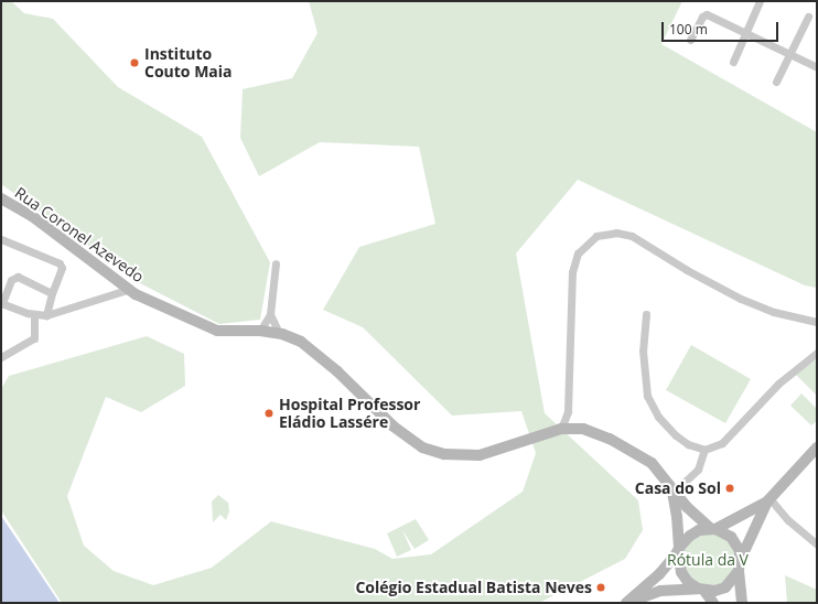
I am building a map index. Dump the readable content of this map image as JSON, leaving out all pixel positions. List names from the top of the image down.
{
  "streets": {
    "main road": ["Rua Coronel Azevedo"]
  },
  "parks": ["Rótula da V"],
  "places": [
    "Instituto Couto Maia",
    "Hospital Professor Eládio Lassére",
    "Casa do Sol",
    "Colégio Estadual Batista Neves"
  ],
  "scale_bar": "100 m"
}
